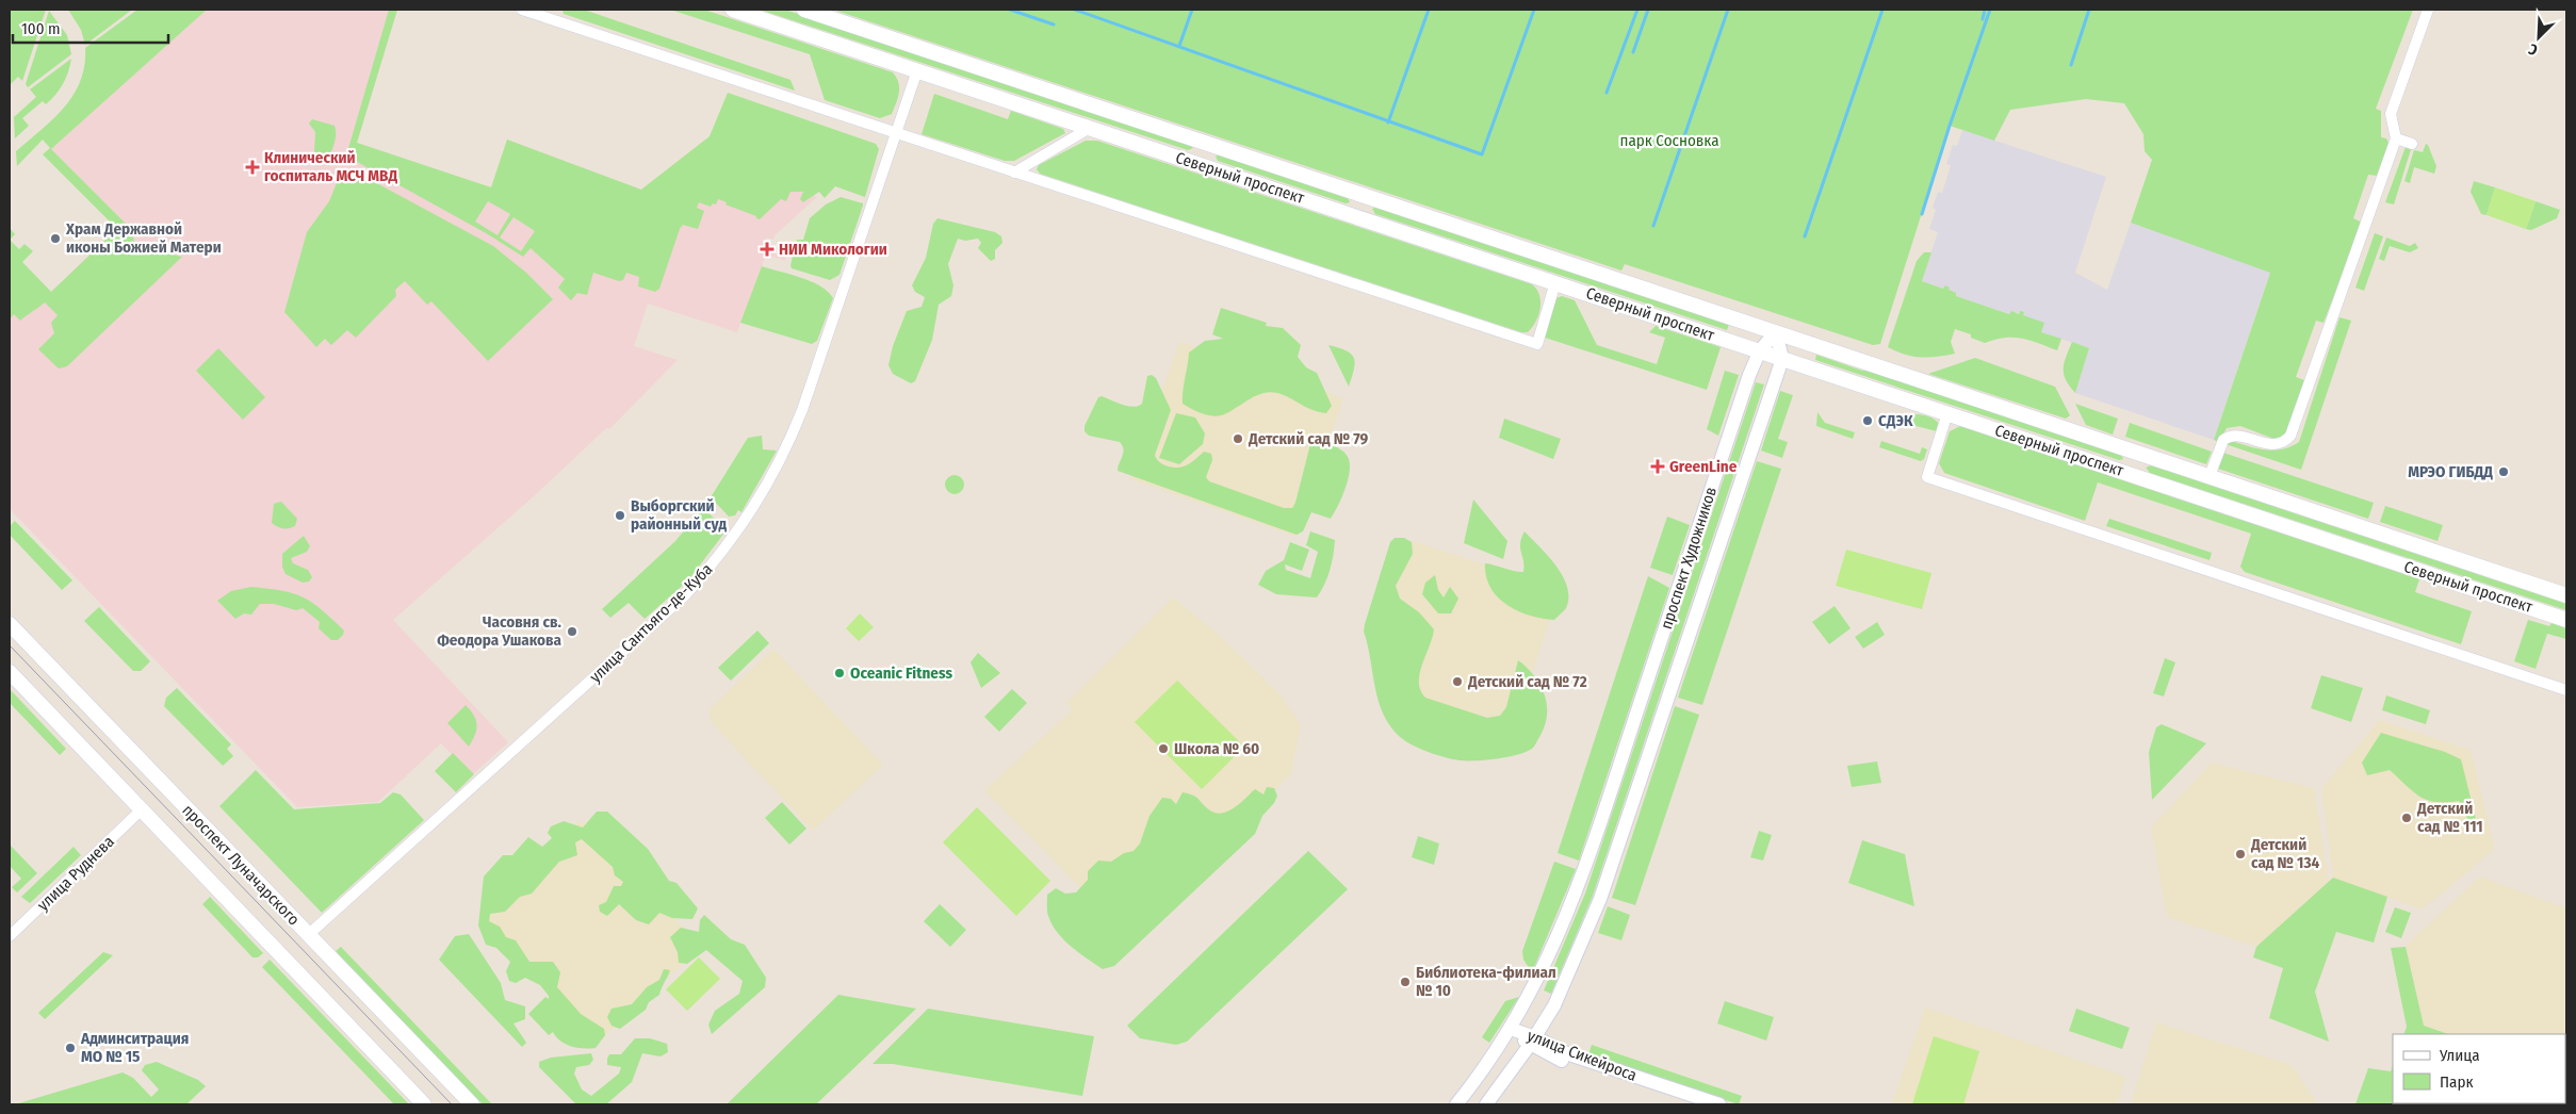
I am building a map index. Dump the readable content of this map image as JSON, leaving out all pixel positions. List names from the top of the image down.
{
  "streets": {
    "main road": ["Северный проспект", "проспект Луначарского"],
    "street": [
      "проспект Художников",
      "улица Сантьяго-де-Куба",
      "улица Руднева",
      "улица Сикейроса"
    ]
  },
  "crossings": [
    ["Северный проспект", "проспект Художников"],
    ["Северный проспект", "улица Сантьяго-де-Куба"],
    ["проспект Художников", "улица Сикейроса"],
    ["улица Сантьяго-де-Куба", "проспект Луначарского"],
    ["проспект Луначарского", "улица Руднева"]
  ],
  "parks": ["парк Сосновка"],
  "places": {
    "health": ["Клинический госпиталь МСЧ МВД", "НИИ Микологии", "GreenLine"],
    "other": [
      "Храм Державной иконы Божией Матери",
      "СДЭК",
      "Детский сад № 79",
      "МРЭО ГИБДД",
      "Выборгский районный суд",
      "Часовня св. Феодора Ушакова",
      "Oceanic Fitness",
      "Детский сад № 72",
      "Школа № 60",
      "Детский сад № 111",
      "Детский сад № 134",
      "Библиотека-филиал № 10",
      "Админситрация МО № 15"
    ]
  },
  "legend": ["Улица", "Парк"],
  "scale_bar": "100 m",
  "north": "bottom left"
}
